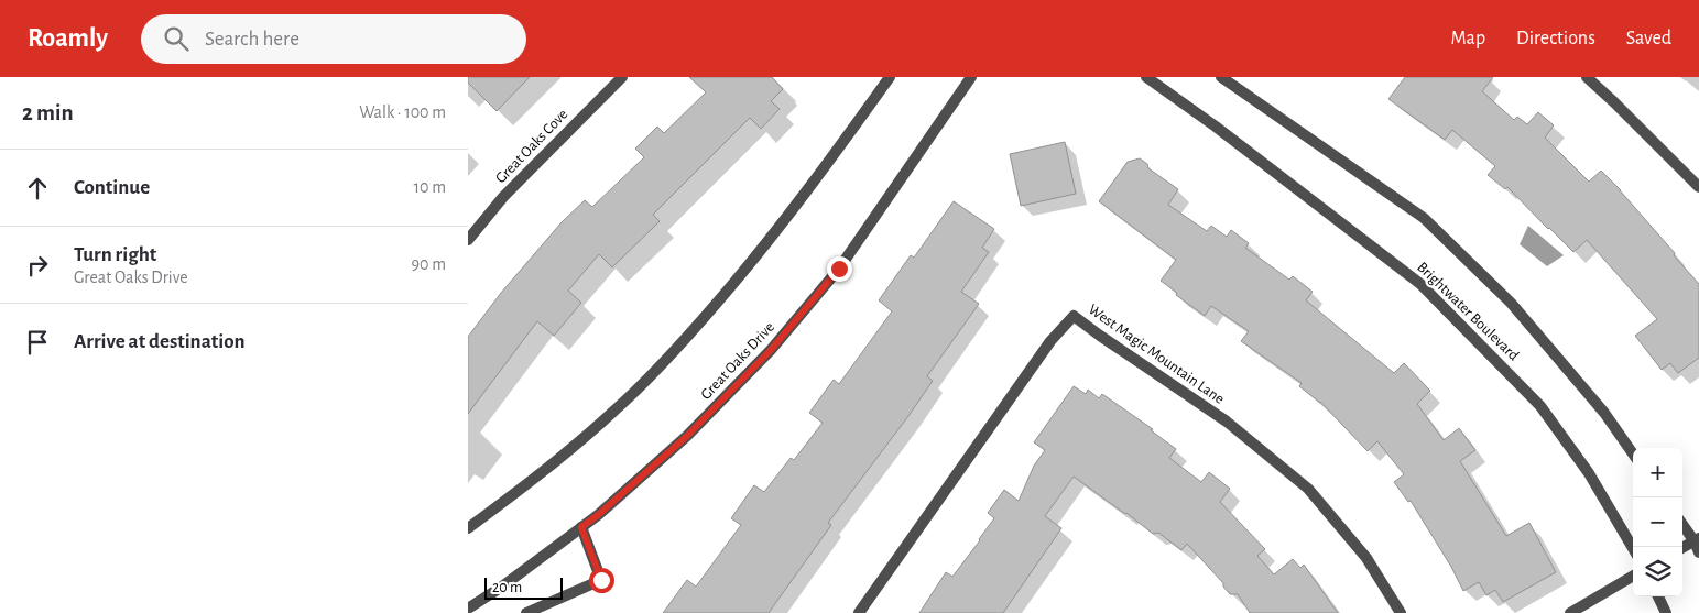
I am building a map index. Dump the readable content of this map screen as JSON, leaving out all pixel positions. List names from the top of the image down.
{
  "streets": {
    "street": [
      "Great Oaks Cove",
      "Brightwater Boulevard",
      "West Magic Mountain Lane",
      "Great Oaks Drive"
    ]
  },
  "scale_bar": "20 m",
  "page": {
    "header": "Roamly",
    "search": "Search here",
    "nav": ["Map", "Directions", "Saved"],
    "heading": ["2 min", "Walk · 100 m"],
    "list": [
      ["Continue", "10 m"],
      ["Turn right", "Great Oaks Drive", "90 m"],
      "Arrive at destination"
    ],
    "map_buttons": ["+", "−"],
    "scale": "20 m"
  }
}
